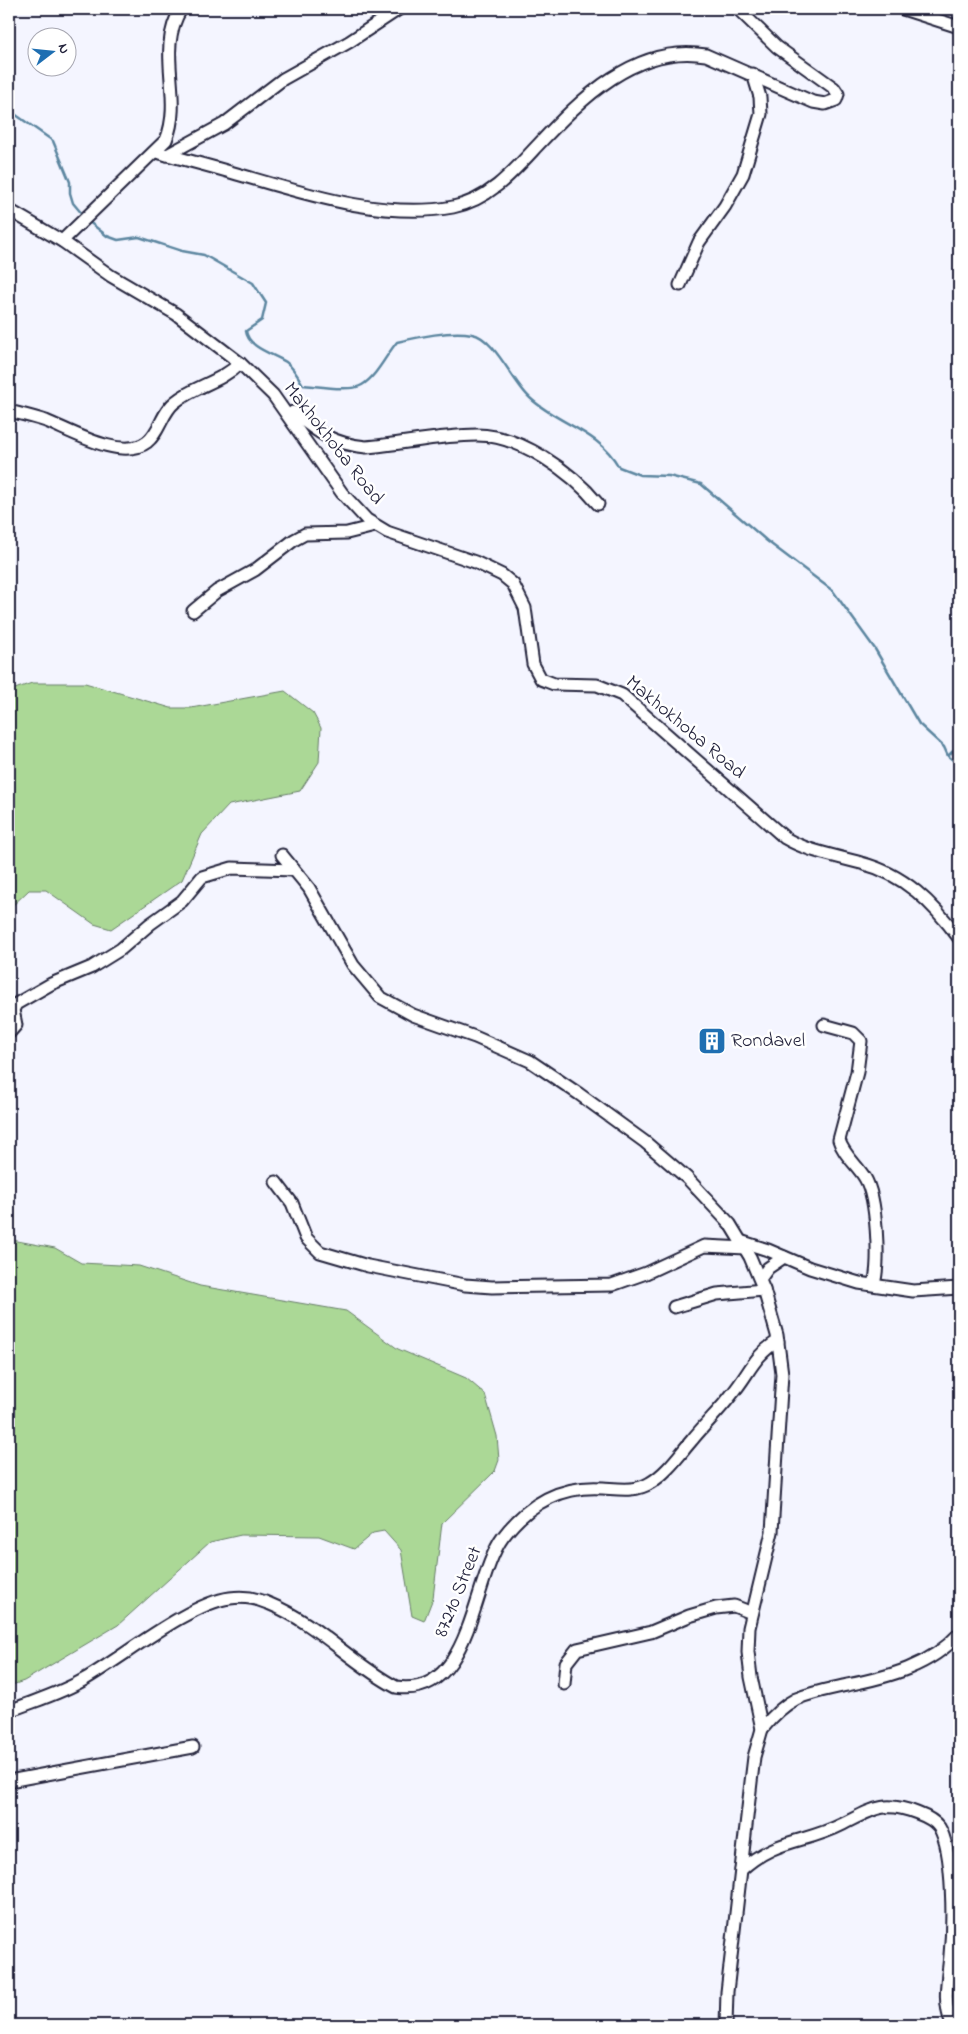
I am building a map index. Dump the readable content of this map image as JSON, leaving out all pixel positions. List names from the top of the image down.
{
  "streets": {
    "street": ["Makhokhoba Road", "87210 Street"]
  },
  "places": {
    "building": ["Rondavel"]
  },
  "north": "right"
}
